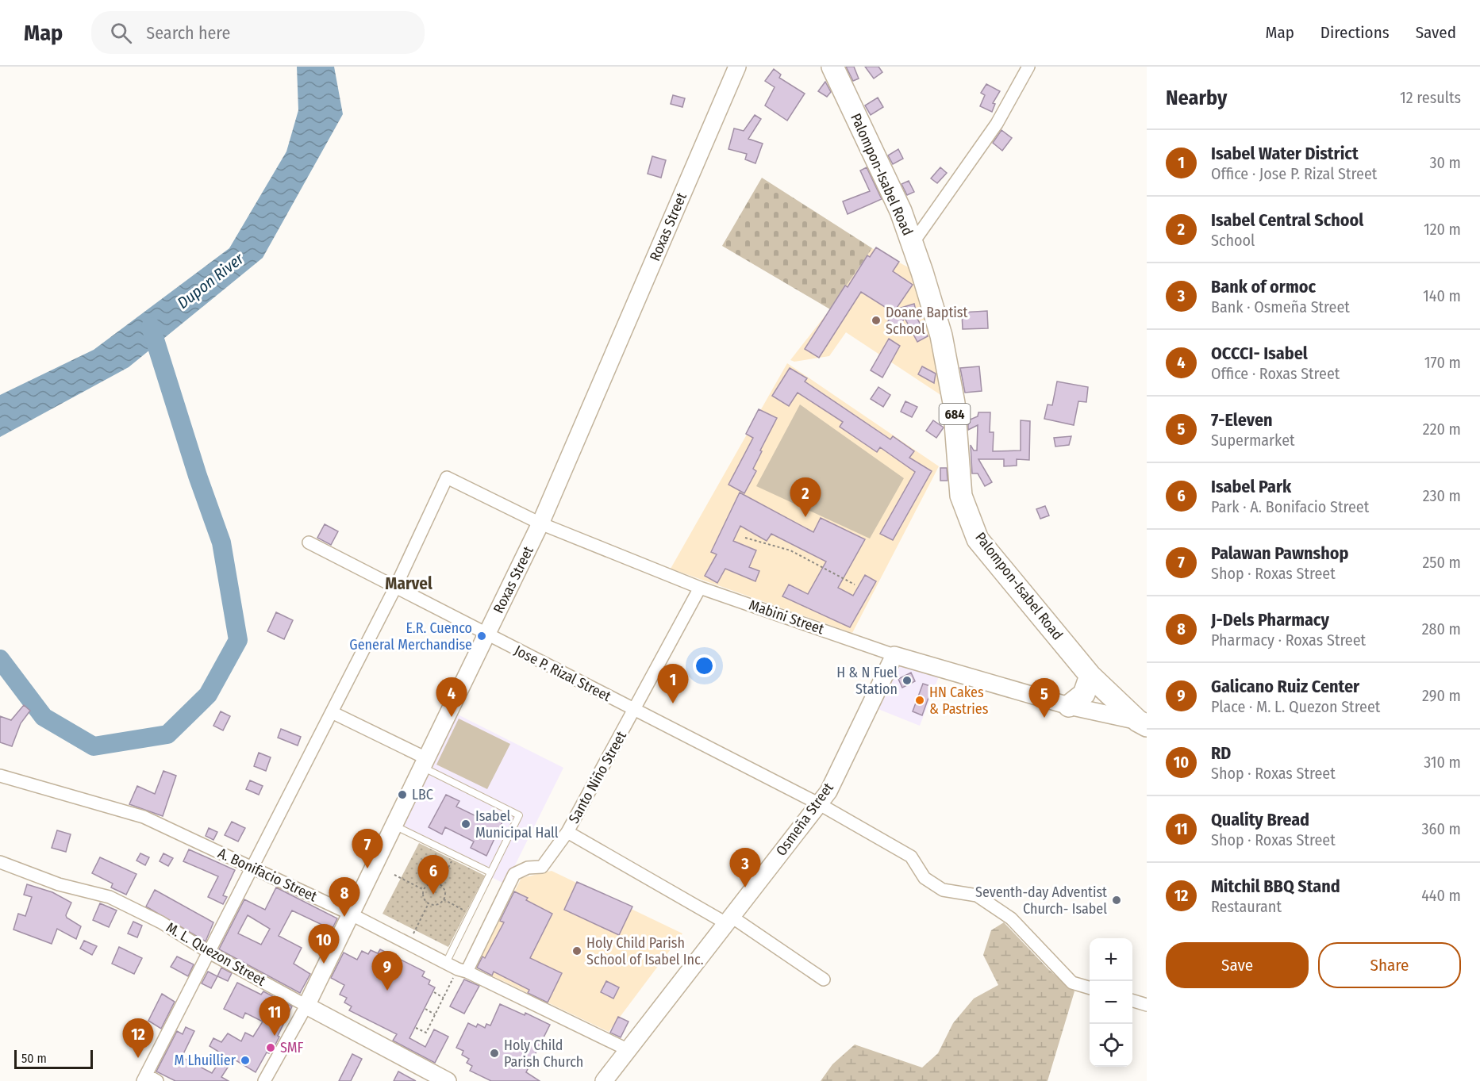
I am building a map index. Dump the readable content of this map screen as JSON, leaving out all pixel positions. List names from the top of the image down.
{
  "streets": {
    "highway": ["Palompon-Isabel Road", "684"],
    "street": [
      "Roxas Street",
      "Mabini Street",
      "Jose P. Rizal Street",
      "Santo Niño Street",
      "Osmeña Street",
      "A. Bonifacio Street",
      "M. L. Quezon Street"
    ]
  },
  "crossings": [
    ["Palompon-Isabel Road", "Mabini Street"],
    ["Roxas Street", "Mabini Street"],
    ["Roxas Street", "Jose P. Rizal Street"],
    ["Roxas Street", "A. Bonifacio Street"],
    ["Roxas Street", "M. L. Quezon Street"],
    ["Mabini Street", "Jose P. Rizal Street"],
    ["Mabini Street", "Santo Niño Street"],
    ["Mabini Street", "Osmeña Street"],
    ["Jose P. Rizal Street", "Santo Niño Street"],
    ["Jose P. Rizal Street", "Osmeña Street"],
    ["Santo Niño Street", "A. Bonifacio Street"],
    ["Osmeña Street", "A. Bonifacio Street"]
  ],
  "districts": ["Marvel"],
  "water": ["Dupon River"],
  "places": [
    "Doane Baptist School",
    "E.R. Cuenco General Merchandise",
    "H & N Fuel Station",
    "HN Cakes & Pastries",
    "LBC",
    "Isabel Municipal Hall",
    "Seventh-day Adventist Church- Isabel",
    "Holy Child Parish School of Isabel Inc.",
    "SMF",
    "Holy Child Parish Church",
    "M Lhuillier"
  ],
  "scale_bar": "50 m",
  "page": {
    "header": "Map",
    "search": "Search here",
    "nav": ["Map", "Directions", "Saved"],
    "heading": ["Nearby", "12 results"],
    "list": [
      {
        "mark": "1",
        "name": "Isabel Water District",
        "note": "Office · Jose P. Rizal Street",
        "value": "30 m"
      },
      {
        "mark": "2",
        "name": "Isabel Central School",
        "note": "School",
        "value": "120 m"
      },
      {
        "mark": "3",
        "name": "Bank of ormoc",
        "note": "Bank · Osmeña Street",
        "value": "140 m"
      },
      {
        "mark": "4",
        "name": "OCCCI- Isabel",
        "note": "Office · Roxas Street",
        "value": "170 m"
      },
      {
        "mark": "5",
        "name": "7-Eleven",
        "note": "Supermarket",
        "value": "220 m"
      },
      {
        "mark": "6",
        "name": "Isabel Park",
        "note": "Park · A. Bonifacio Street",
        "value": "230 m"
      },
      {
        "mark": "7",
        "name": "Palawan Pawnshop",
        "note": "Shop · Roxas Street",
        "value": "250 m"
      },
      {
        "mark": "8",
        "name": "J-Dels Pharmacy",
        "note": "Pharmacy · Roxas Street",
        "value": "280 m"
      },
      {
        "mark": "9",
        "name": "Galicano Ruiz Center",
        "note": "Place · M. L. Quezon Street",
        "value": "290 m"
      },
      {
        "mark": "10",
        "name": "RD",
        "note": "Shop · Roxas Street",
        "value": "310 m"
      },
      {
        "mark": "11",
        "name": "Quality Bread",
        "note": "Shop · Roxas Street",
        "value": "360 m"
      },
      {
        "mark": "12",
        "name": "Mitchil BBQ Stand",
        "note": "Restaurant",
        "value": "440 m"
      }
    ],
    "pins": [
      "2",
      "1",
      "4",
      "5",
      "7",
      "3",
      "6",
      "8",
      "10",
      "9",
      "11",
      "12"
    ],
    "buttons": ["Save", "Share"],
    "map_buttons": ["+", "−"],
    "scale": "50 m"
  }
}
